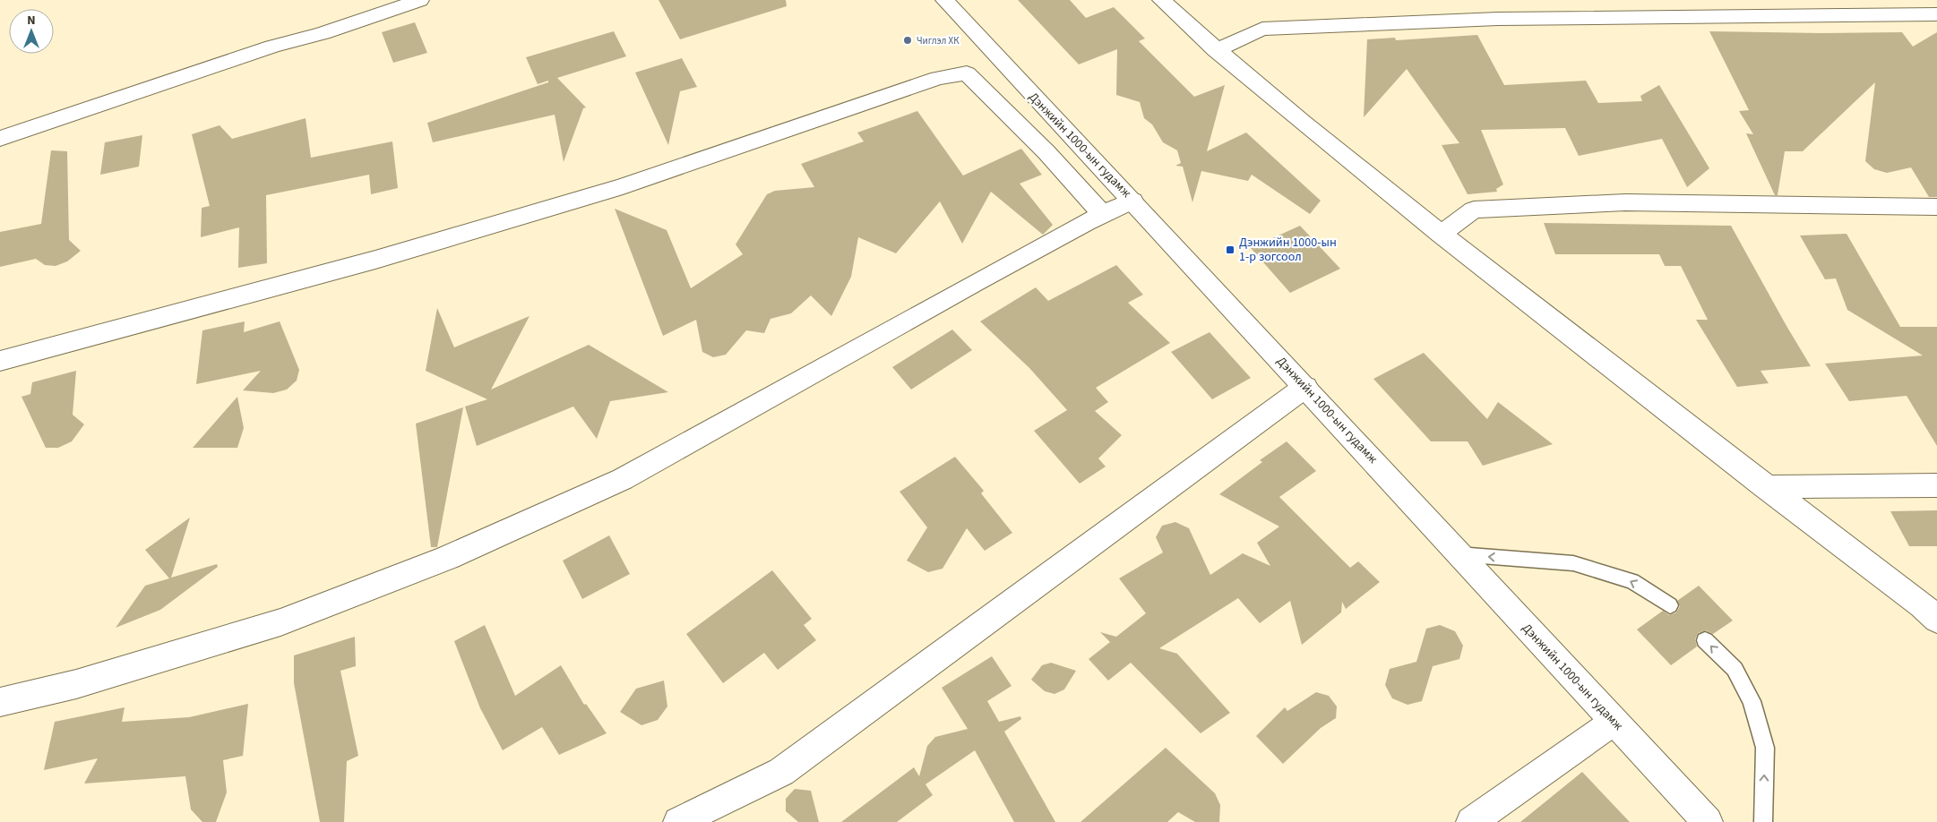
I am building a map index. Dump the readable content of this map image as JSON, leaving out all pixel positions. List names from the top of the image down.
{
  "streets": {
    "street": ["Дэнжийн 1000-ын гудамж"]
  },
  "places": {
    "other": ["Чиглэл ХК"],
    "transit": ["Дэнжийн 1000-ын 1-р зогсоол"]
  },
  "north": "top"
}
